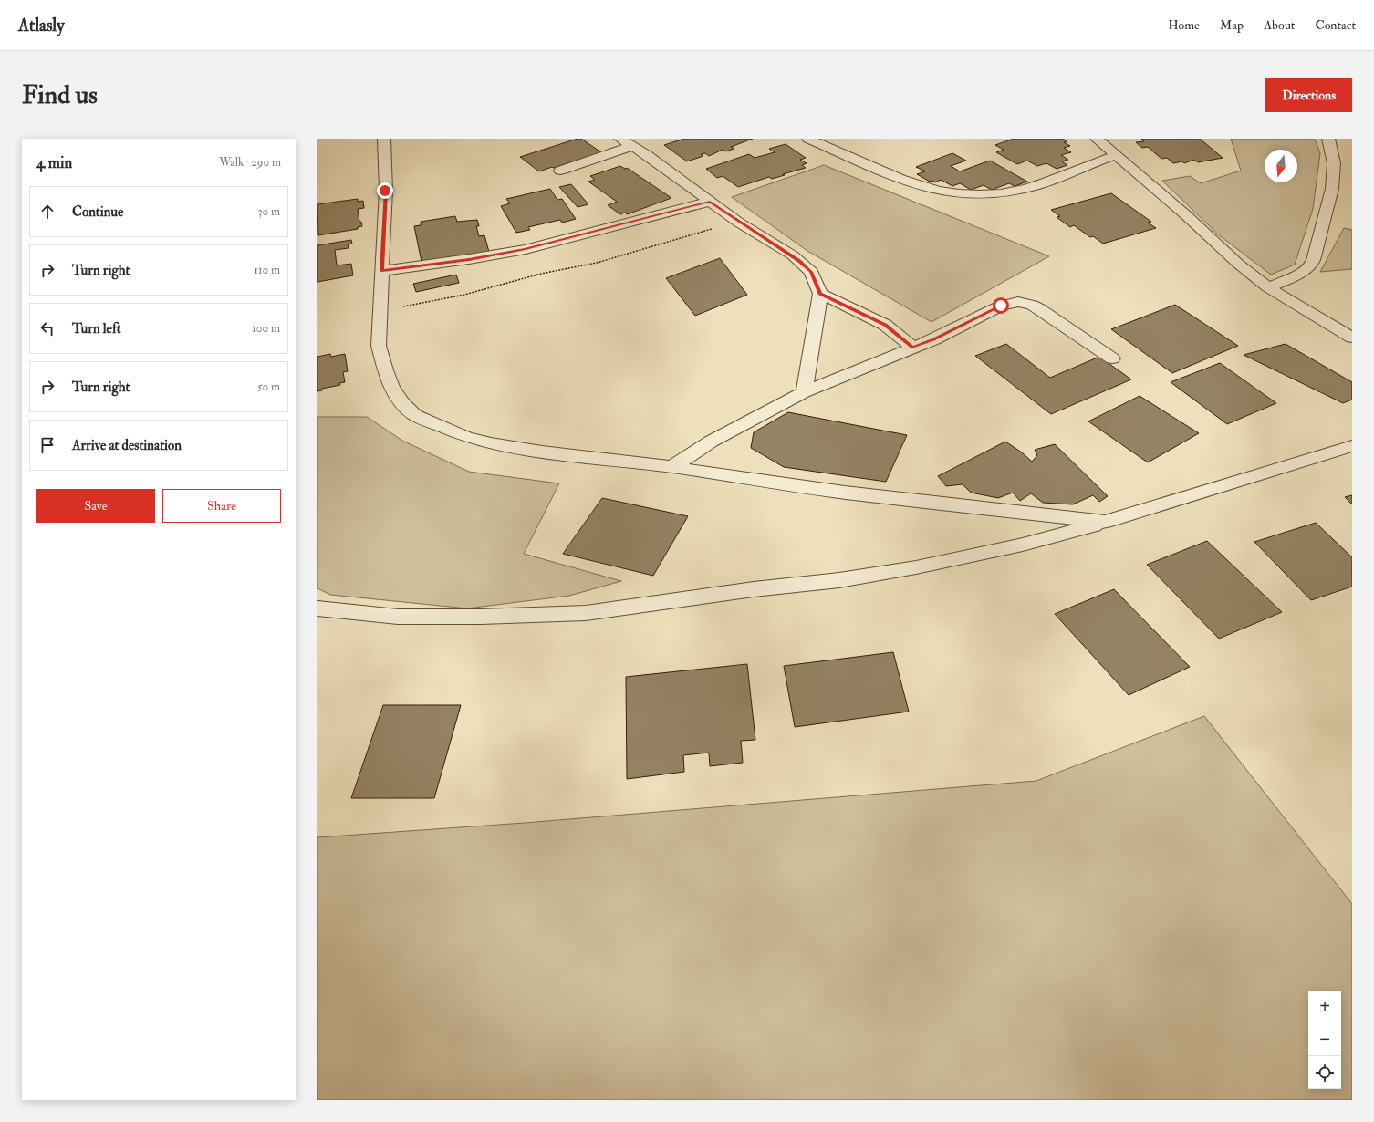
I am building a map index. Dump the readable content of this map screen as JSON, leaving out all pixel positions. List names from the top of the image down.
{
  "north": "bottom",
  "page": {
    "header": "Atlasly",
    "nav": [
      "Home",
      "Map",
      "About",
      "Contact"
    ],
    "buttons": [
      "Directions",
      ["Save", "Share"]
    ],
    "title": "Find us",
    "heading": ["4 min", "Walk · 290 m"],
    "list": [
      ["Continue", "30 m"],
      ["Turn right", "110 m"],
      ["Turn left", "100 m"],
      ["Turn right", "50 m"],
      "Arrive at destination"
    ],
    "map_buttons": ["+", "−"]
  }
}
